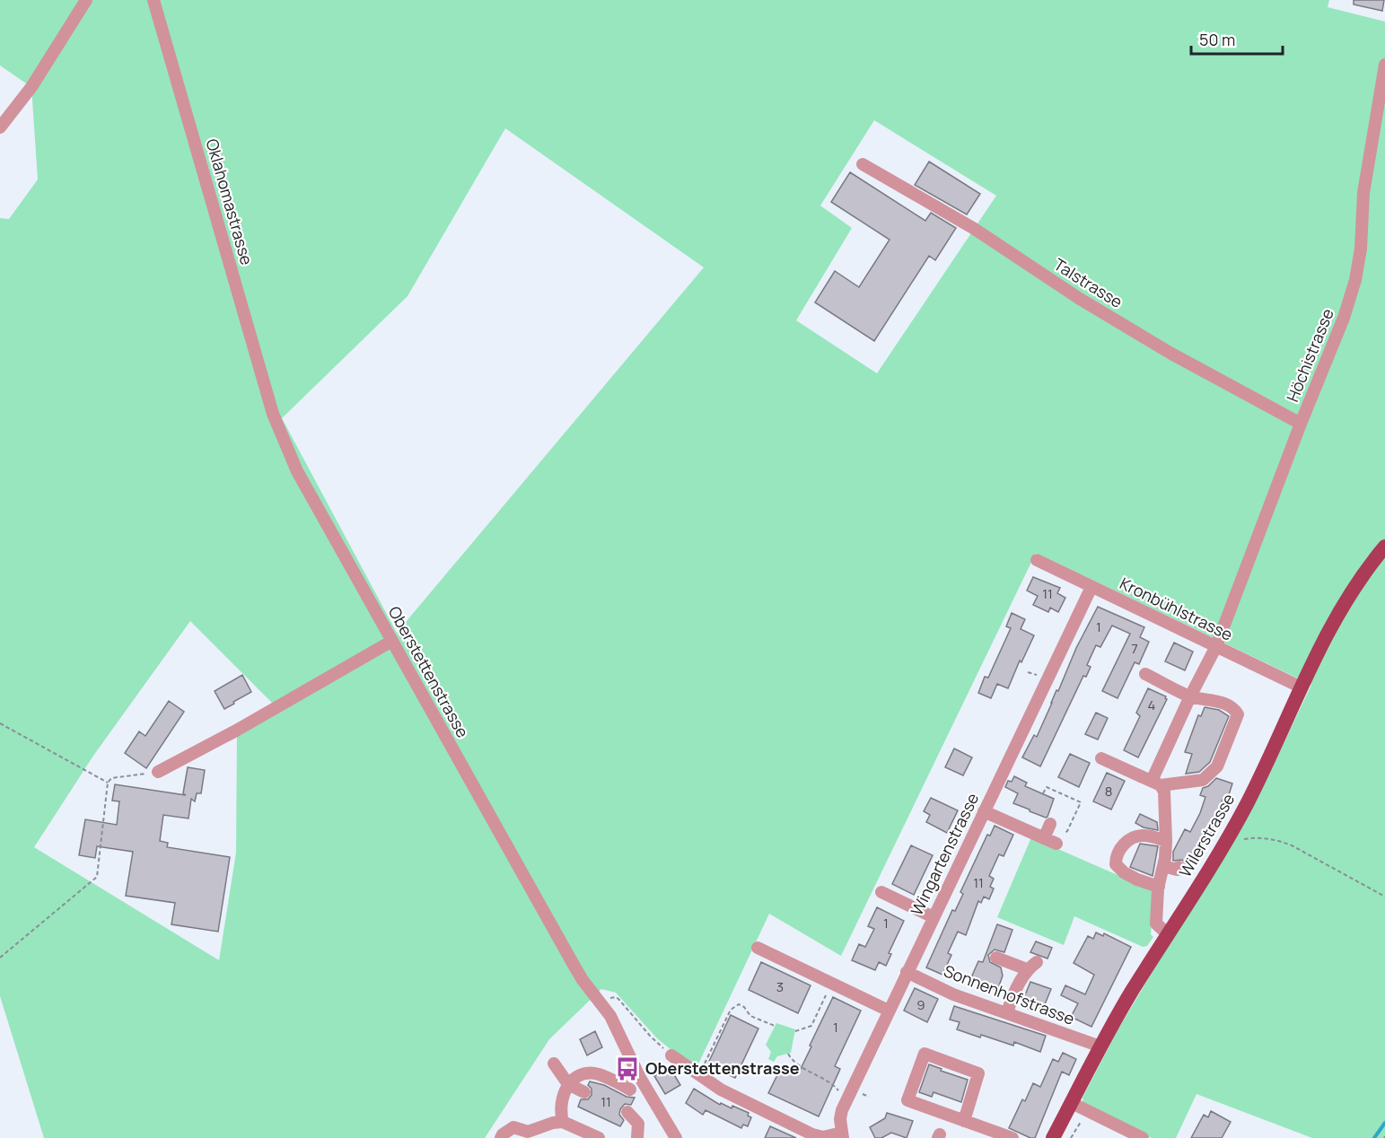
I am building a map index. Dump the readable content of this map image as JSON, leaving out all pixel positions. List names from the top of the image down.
{
  "streets": {
    "main road": ["Wilerstrasse"],
    "street": [
      "Oklahomastrasse",
      "Talstrasse",
      "Höchistrasse",
      "Kronbühlstrasse",
      "Oberstettenstrasse",
      "Wingartenstrasse",
      "Sonnenhofstrasse"
    ]
  },
  "crossings": [
    ["Oklahomastrasse", "Oberstettenstrasse"],
    ["Talstrasse", "Höchistrasse"],
    ["Höchistrasse", "Kronbühlstrasse"],
    ["Kronbühlstrasse", "Wilerstrasse"],
    ["Kronbühlstrasse", "Wingartenstrasse"],
    ["Wilerstrasse", "Sonnenhofstrasse"],
    ["Wingartenstrasse", "Sonnenhofstrasse"]
  ],
  "places": {
    "bus stop": ["Oberstettenstrasse"]
  },
  "house_numbers": [
    "11",
    "1",
    "7",
    "4",
    "8",
    "11",
    "1",
    "3",
    "9",
    "1",
    "11"
  ],
  "scale_bar": "50 m"
}
